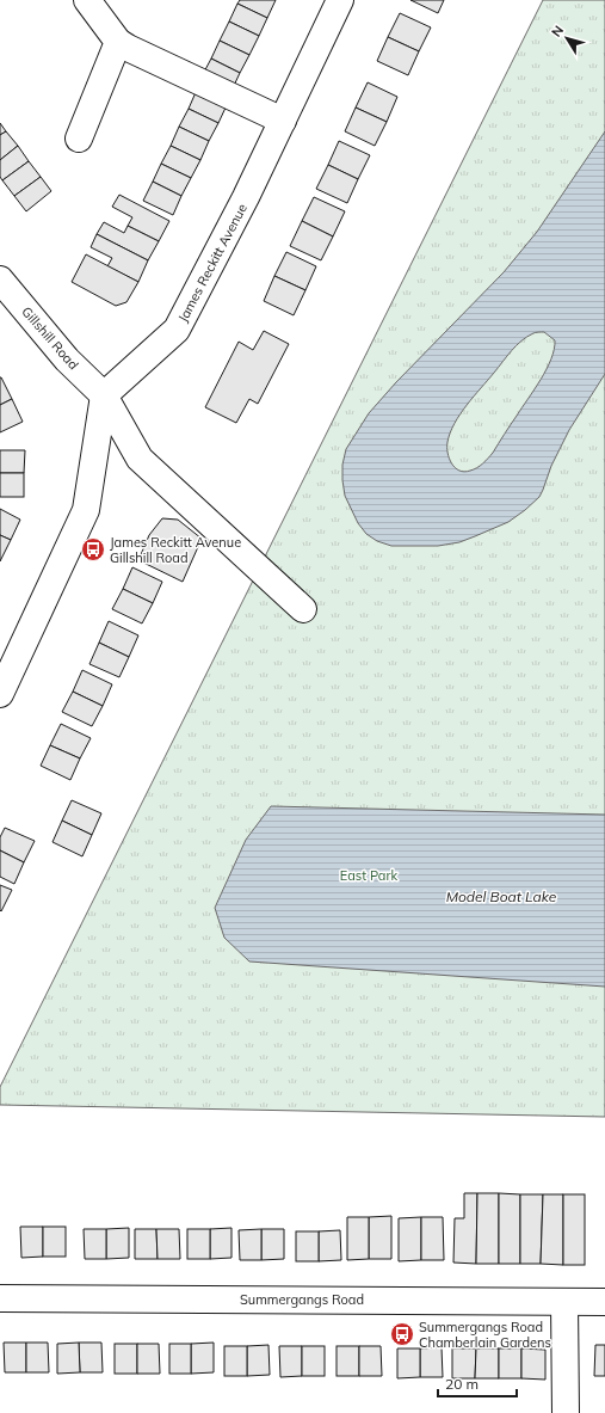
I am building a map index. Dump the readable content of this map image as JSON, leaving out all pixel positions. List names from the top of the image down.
{
  "streets": {
    "street": ["James Reckitt Avenue", "Gillshill Road", "Summergangs Road"]
  },
  "crossings": [
    ["James Reckitt Avenue", "Gillshill Road"]
  ],
  "water": ["Model Boat Lake"],
  "parks": ["East Park"],
  "places": {
    "bus stop": ["James Reckitt Avenue Gillshill Road", "Summergangs Road Chamberlain Gardens"]
  },
  "scale_bar": "20 m",
  "north": "top left"
}
